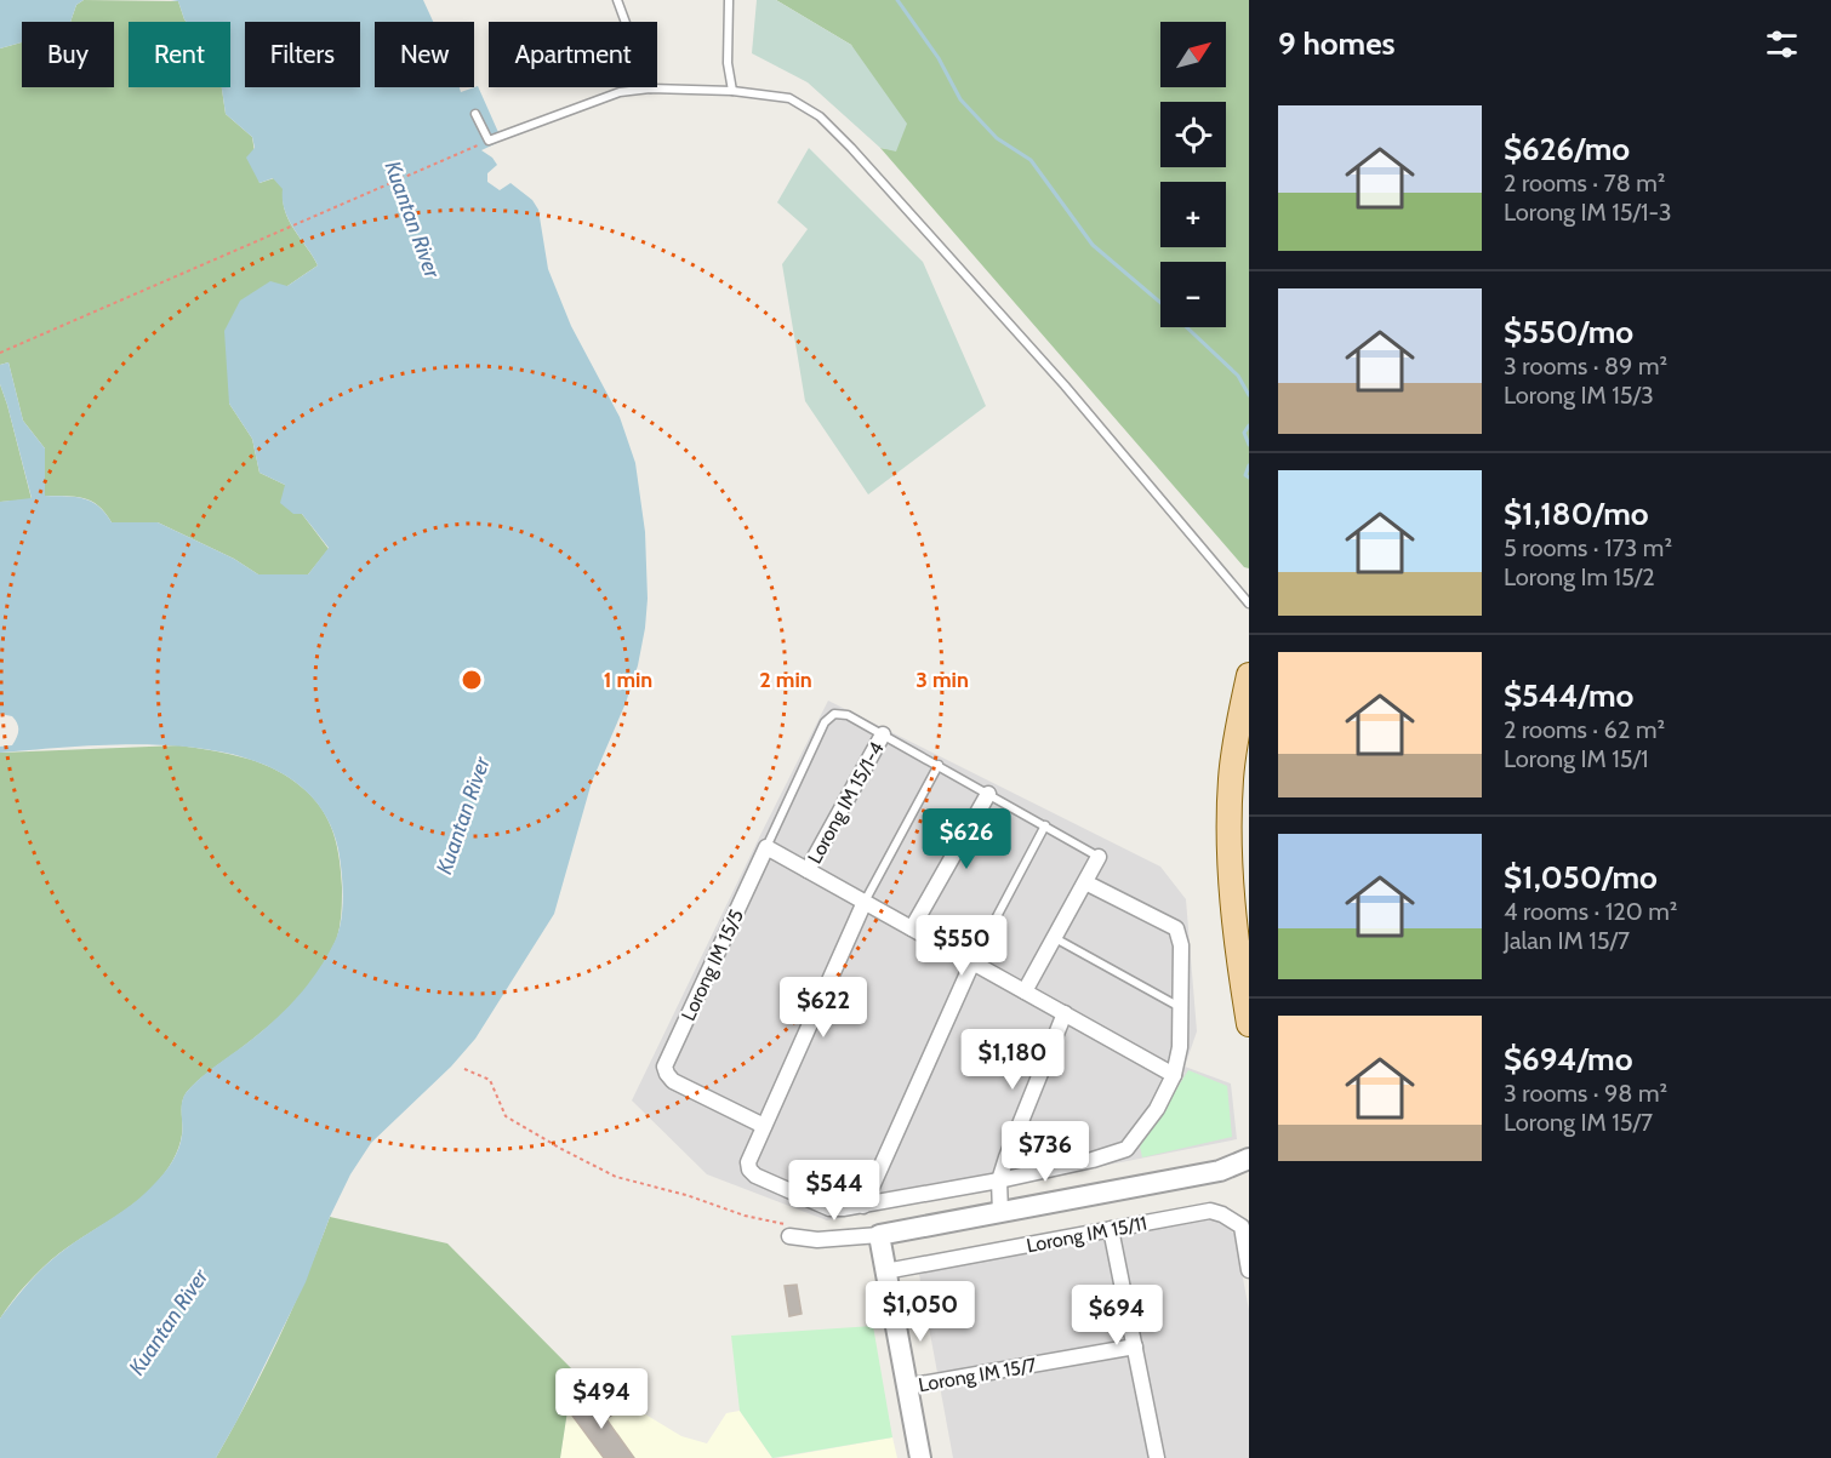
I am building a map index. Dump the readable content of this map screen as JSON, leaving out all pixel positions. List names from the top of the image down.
{
  "streets": {
    "street": [
      "Lorong IM 15/1-4",
      "Lorong IM 15/5",
      "Lorong IM 15/11",
      "Lorong IM 15/7"
    ]
  },
  "water": ["Kuantan River"],
  "north": "top right",
  "page": {
    "heading": "9 homes",
    "map_buttons": ["+", "−"],
    "chip": [
      "Buy",
      "Rent",
      "Filters",
      "New",
      "Apartment"
    ],
    "list": [
      {
        "name": "$626/mo",
        "note": "2 rooms · 78 m² · Lorong IM 15/1-3"
      },
      {
        "name": "$550/mo",
        "note": "3 rooms · 89 m² · Lorong IM 15/3"
      },
      {
        "name": "$1,180/mo",
        "note": "5 rooms · 173 m² · Lorong Im 15/2"
      },
      {
        "name": "$544/mo",
        "note": "2 rooms · 62 m² · Lorong IM 15/1"
      },
      {
        "name": "$1,050/mo",
        "note": "4 rooms · 120 m² · Jalan IM 15/7"
      },
      {
        "name": "$694/mo",
        "note": "3 rooms · 98 m² · Lorong IM 15/7"
      }
    ],
    "price": [
      "$626",
      "$550",
      "$622",
      "$1,180",
      "$736",
      "$544",
      "$1,050",
      "$694",
      "$494"
    ]
  },
  "rings": ["1 min", "2 min", "3 min"]
}
